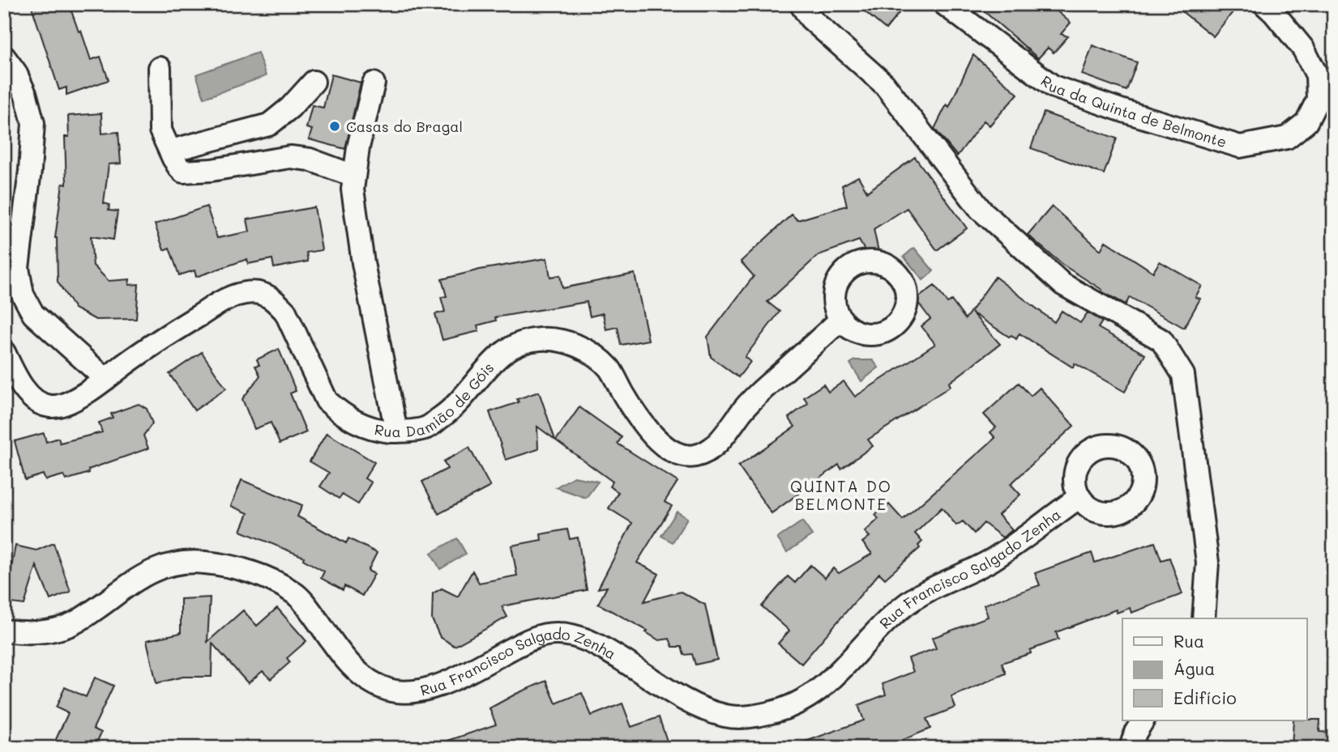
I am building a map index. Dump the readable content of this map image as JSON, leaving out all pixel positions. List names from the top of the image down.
{
  "streets": {
    "street": ["Rua da Quinta de Belmonte", "Rua Damião de Góis", "Rua Francisco Salgado Zenha"]
  },
  "districts": ["QUINTA DO BELMONTE"],
  "places": ["Casas do Bragal"],
  "legend": ["Rua", "Água", "Edifício"]
}
